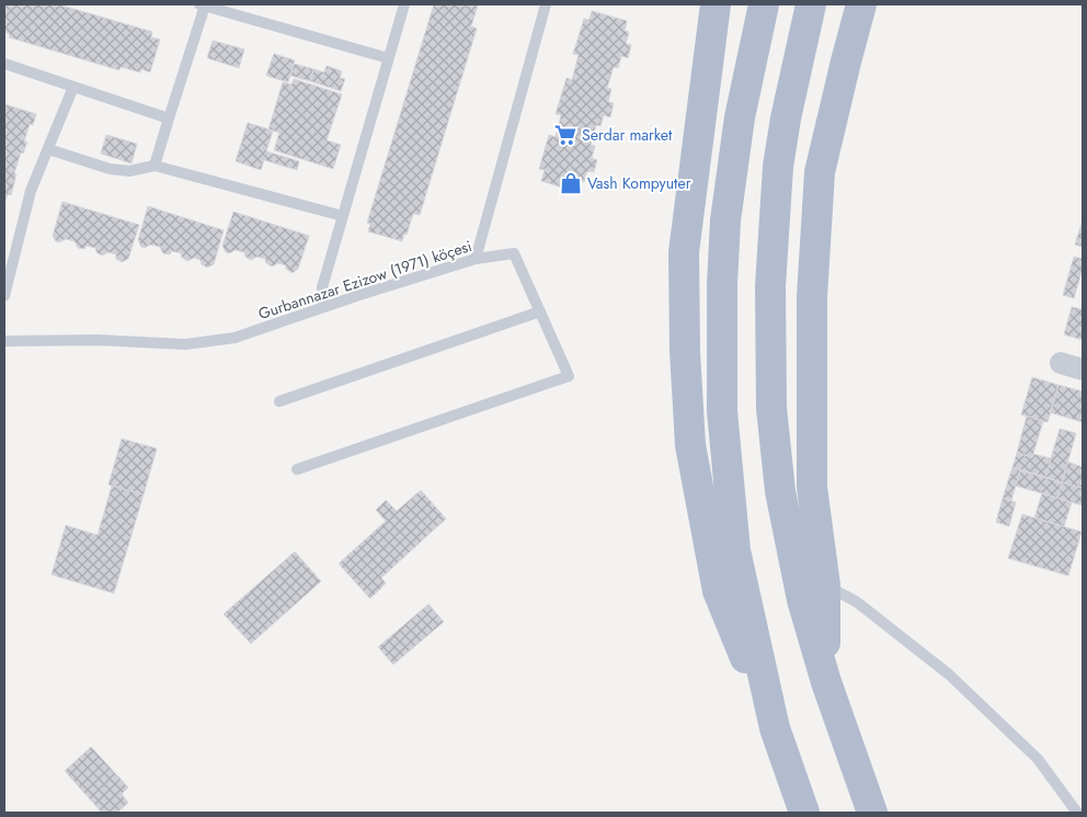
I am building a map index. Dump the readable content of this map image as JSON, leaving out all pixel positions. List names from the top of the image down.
{
  "streets": {
    "lane": ["Gurbannazar Ezizow (1971) köçesi"]
  },
  "places": {
    "supermarket": ["Serdar market"],
    "shop": ["Vash Kompyuter"]
  }
}
